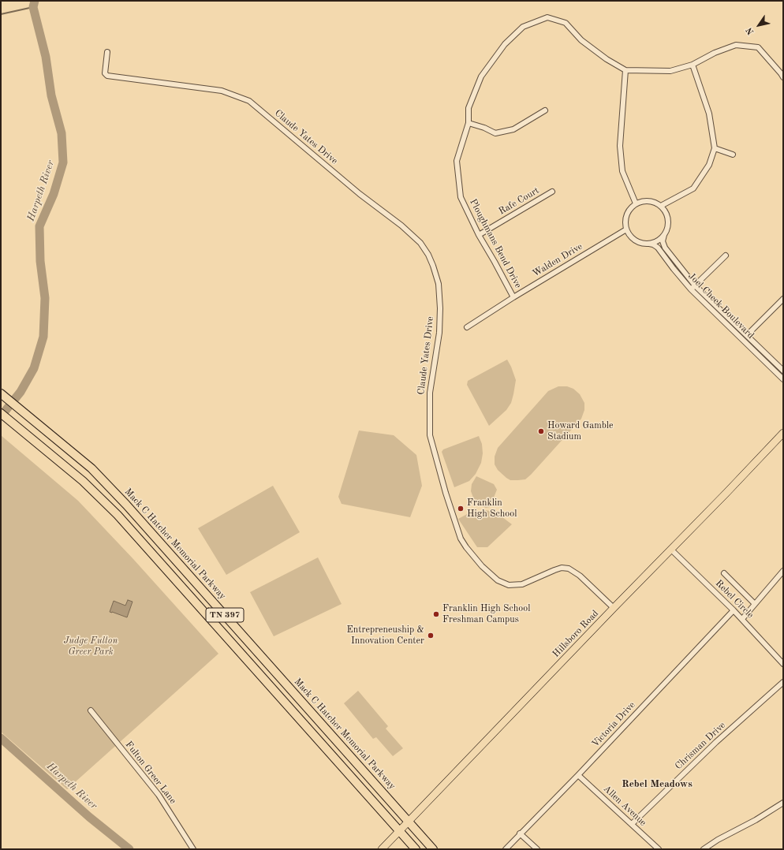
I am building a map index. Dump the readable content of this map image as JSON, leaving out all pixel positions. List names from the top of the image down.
{
  "streets": {
    "highway": ["Mack C Hatcher Memorial Parkway", "TN 397"],
    "main road": ["Hillsboro Road"],
    "street": [
      "Claude Yates Drive",
      "Rafe Court",
      "Ploughmans Bend Drive",
      "Walden Drive",
      "Joel Cheek Boulevard",
      "Rebel Circle",
      "Victoria Drive",
      "Chrisman Drive",
      "Fulton Greer Lane",
      "Allen Avenue"
    ]
  },
  "crossings": [
    ["Claude Yates Drive", "Hillsboro Road"],
    ["Rafe Court", "Ploughmans Bend Drive"],
    ["Ploughmans Bend Drive", "Walden Drive"],
    ["Walden Drive", "Joel Cheek Boulevard"],
    ["Mack C Hatcher Memorial Parkway", "Hillsboro Road"],
    ["Rebel Circle", "Hillsboro Road"],
    ["Rebel Circle", "Victoria Drive"],
    ["TN 397", "Hillsboro Road"],
    ["Victoria Drive", "Allen Avenue"],
    ["Chrisman Drive", "Allen Avenue"]
  ],
  "districts": ["Rebel Meadows"],
  "water": ["Harpeth River"],
  "parks": ["Judge Fulton Greer Park"],
  "places": [
    "Howard Gamble Stadium",
    "Franklin High School",
    "Franklin High School Freshman Campus",
    "Entrepreneuship & Innovation Center"
  ],
  "north": "bottom left"
}
